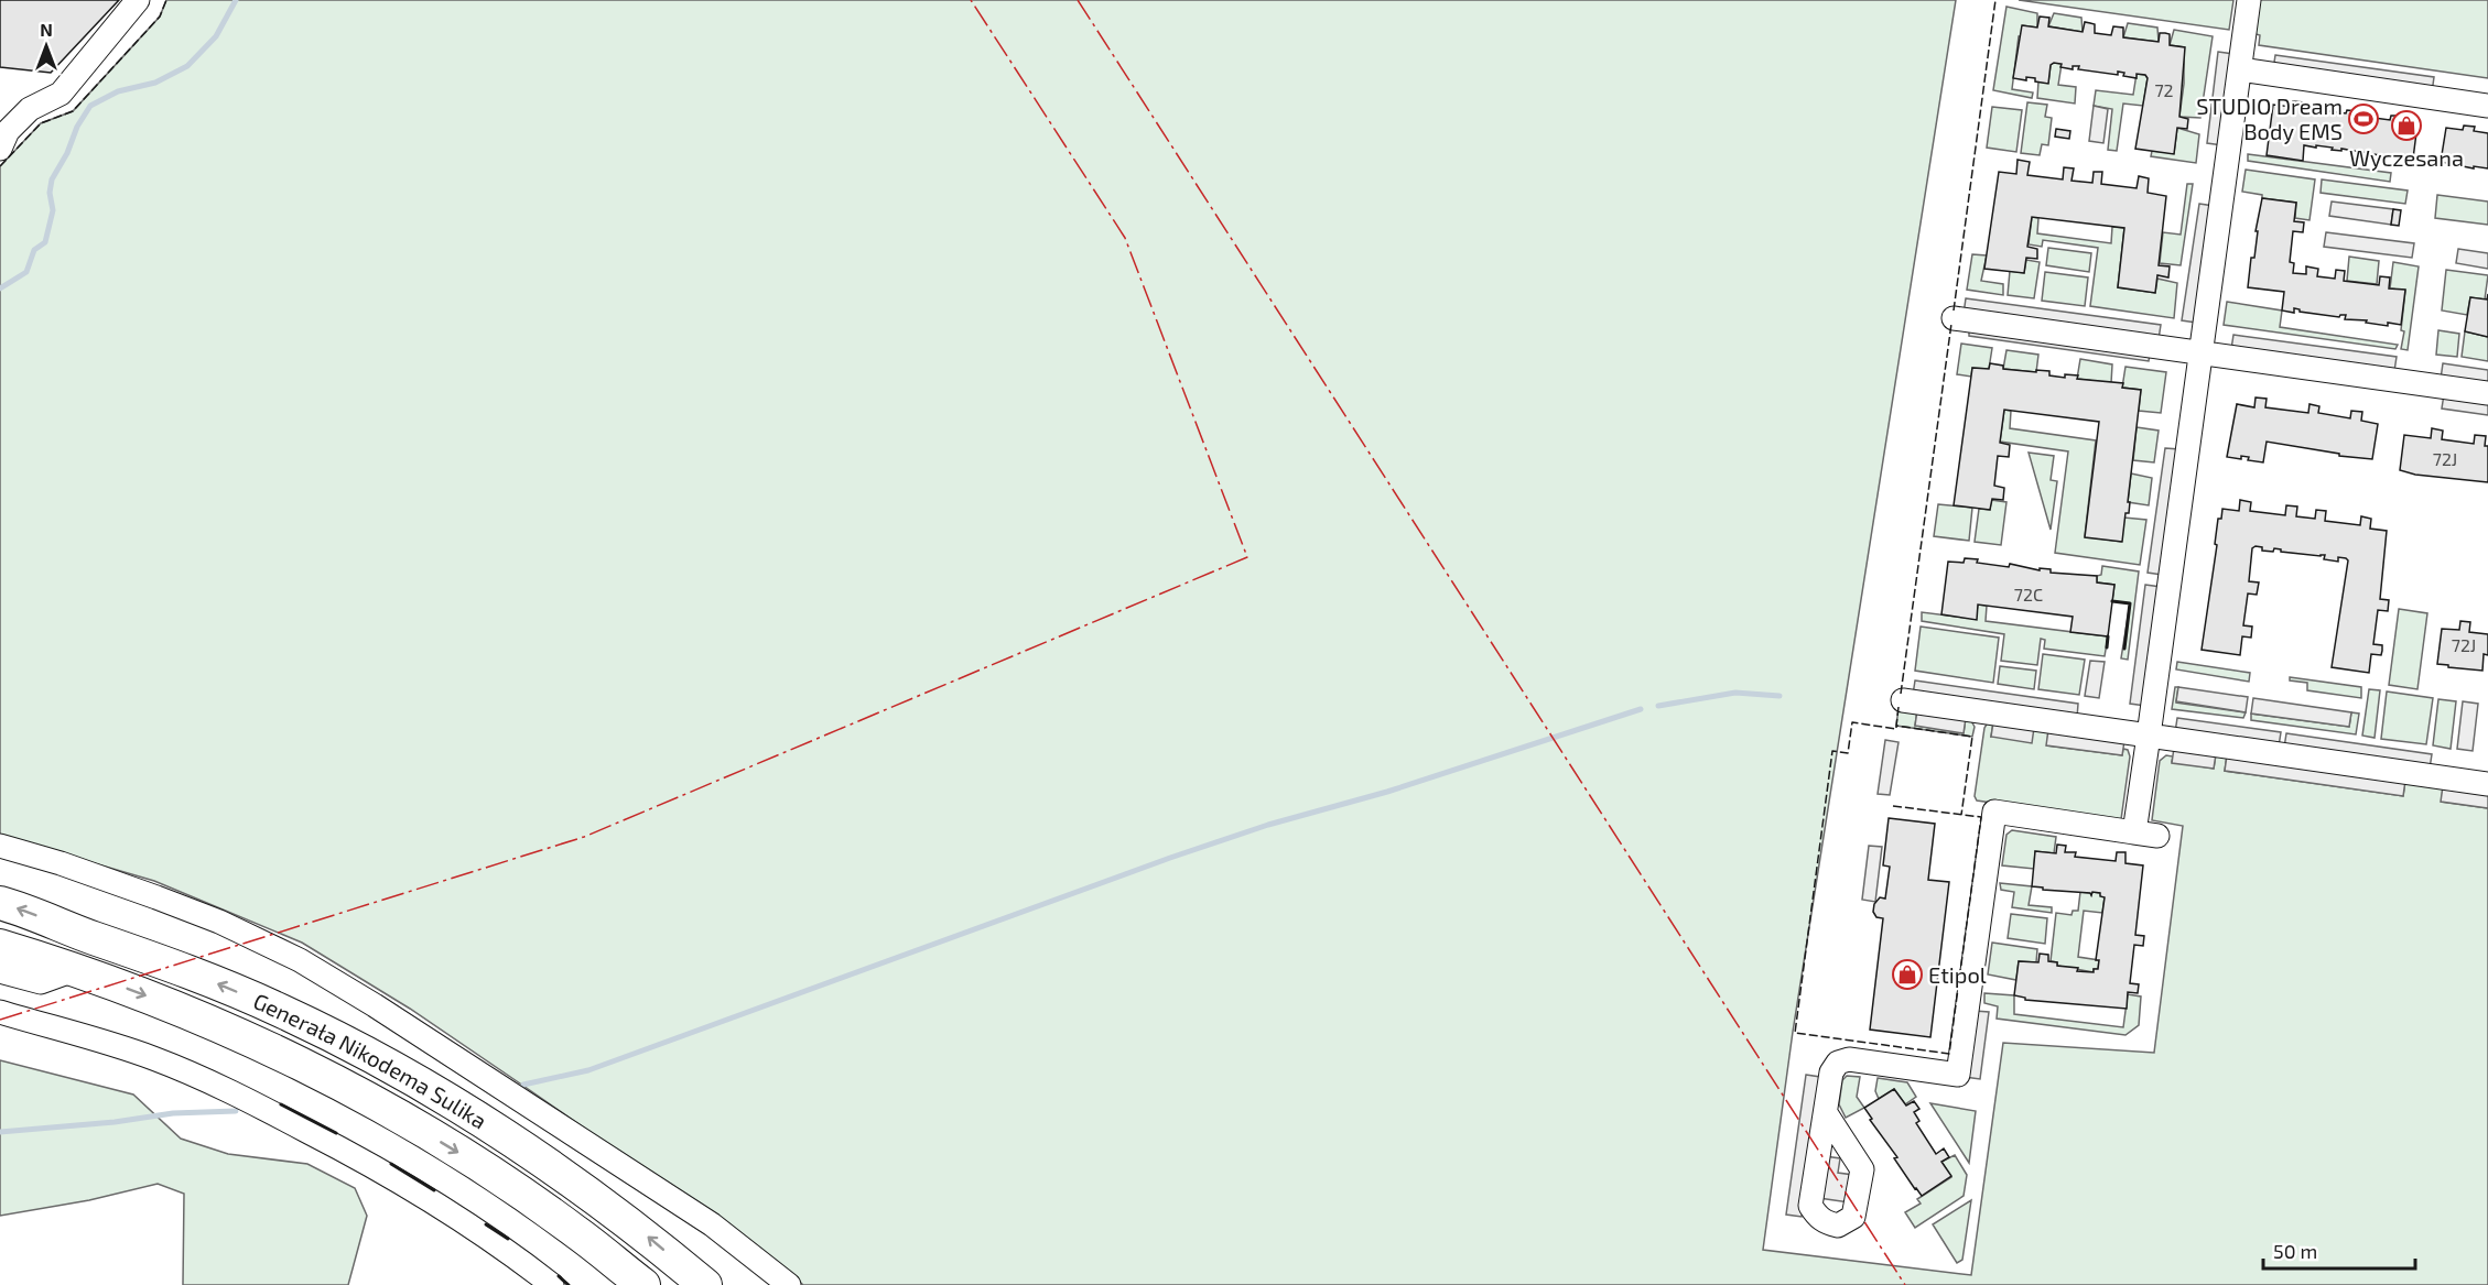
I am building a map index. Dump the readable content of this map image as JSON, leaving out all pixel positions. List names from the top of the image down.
{
  "streets": {
    "highway": ["Generała Nikodema Sulika"]
  },
  "places": {
    "sports": ["STUDIO Dream Body EMS"],
    "shop": ["Wyczesana", "Etipol"]
  },
  "house_numbers": [
    "72",
    "72J",
    "72C",
    "72J"
  ],
  "scale_bar": "50 m",
  "north": "top"
}
